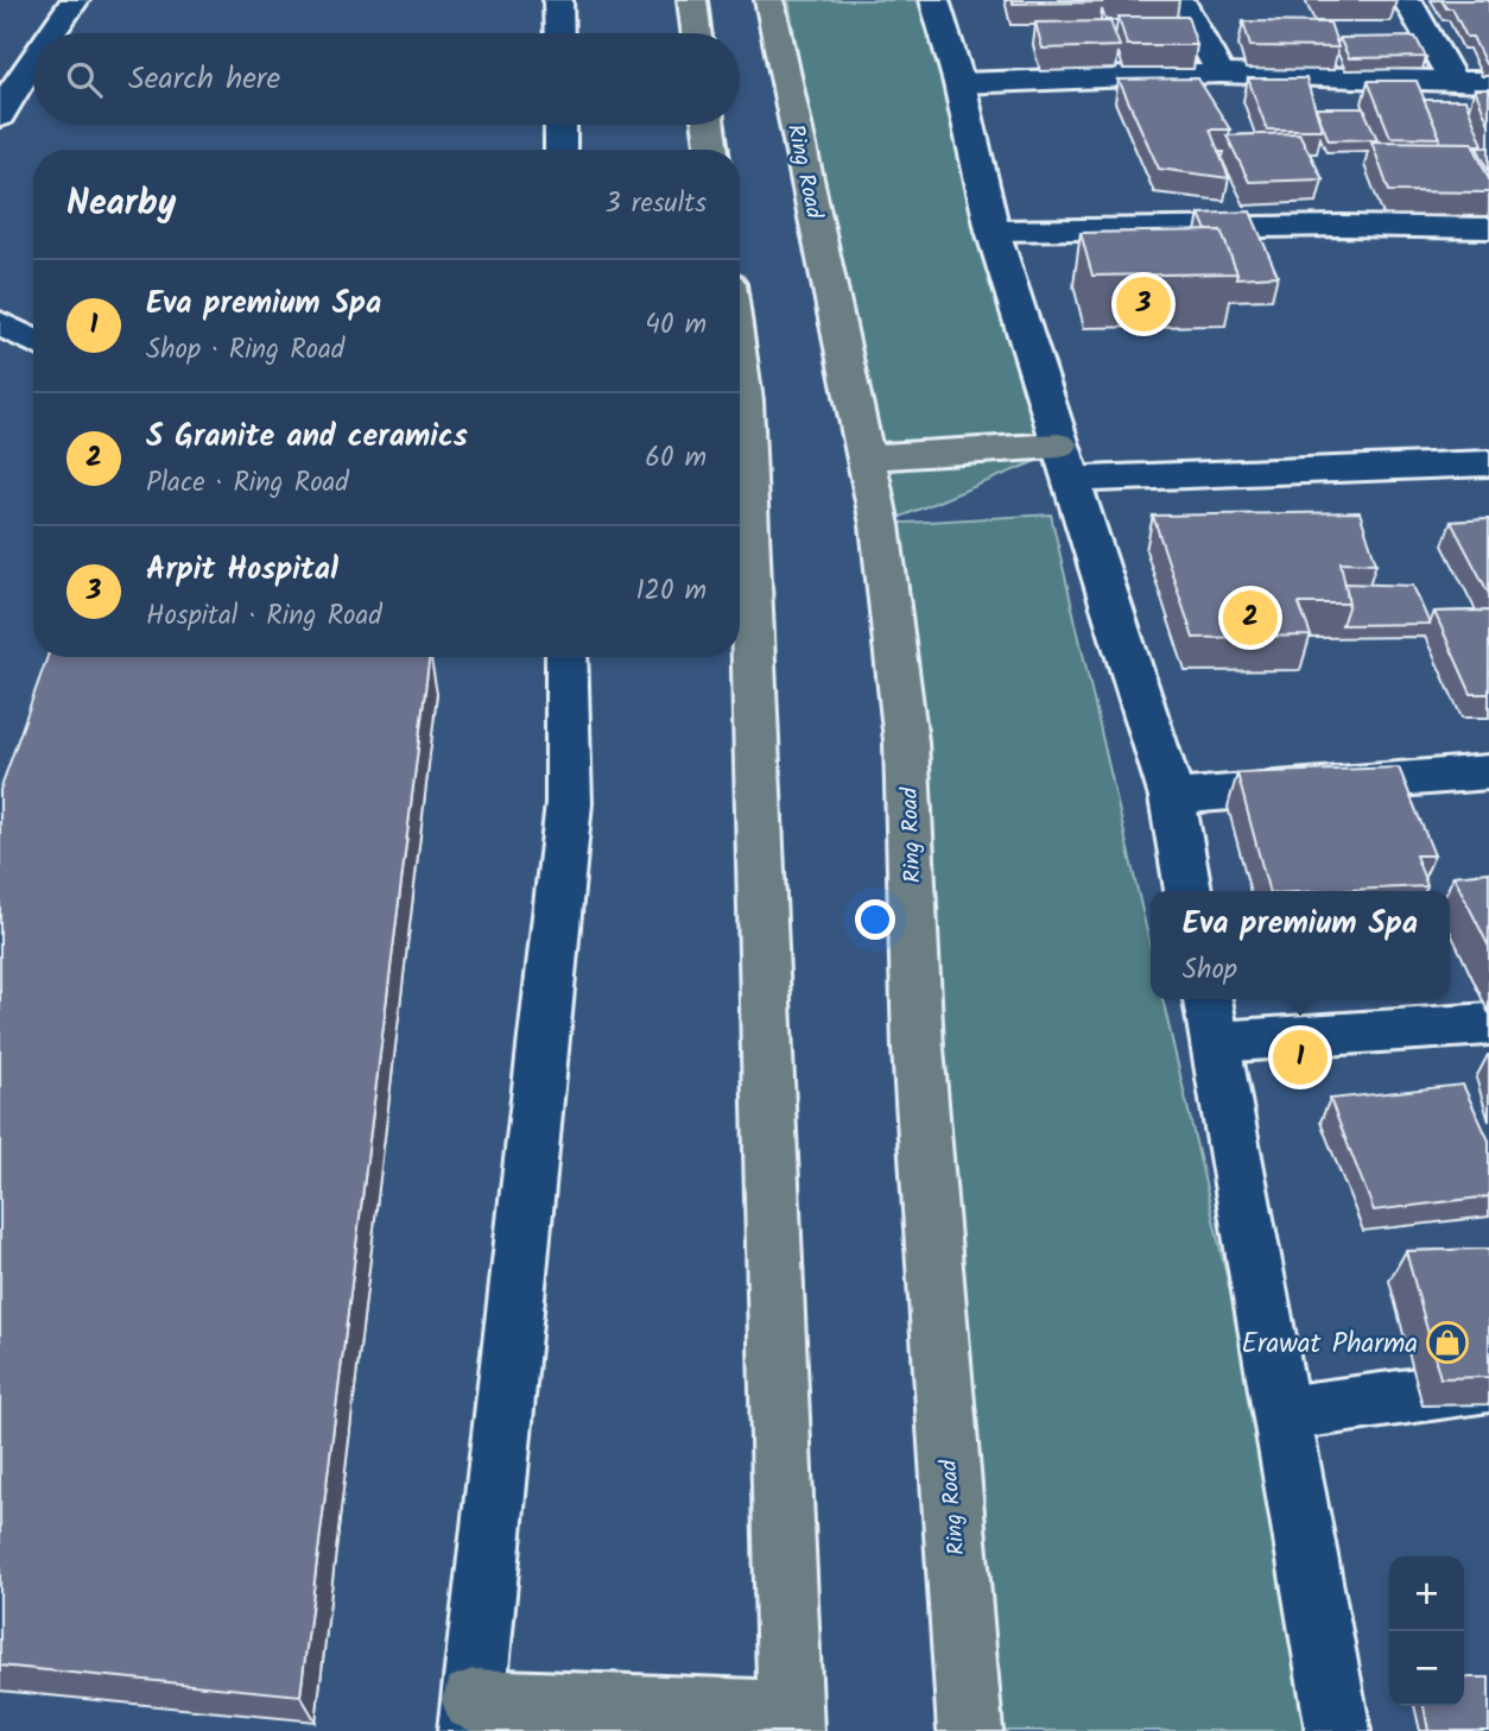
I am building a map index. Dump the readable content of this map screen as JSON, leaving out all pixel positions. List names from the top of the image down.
{
  "streets": {
    "main road": ["Ring Road"]
  },
  "places": {
    "shop": ["Erawat Pharma"]
  },
  "page": {
    "search": "Search here",
    "heading": ["Nearby", "3 results"],
    "list": [
      {
        "mark": "1",
        "name": "Eva premium Spa",
        "note": "Shop · Ring Road",
        "value": "40 m"
      },
      {
        "mark": "2",
        "name": "S Granite and ceramics",
        "note": "Place · Ring Road",
        "value": "60 m"
      },
      {
        "mark": "3",
        "name": "Arpit Hospital",
        "note": "Hospital · Ring Road",
        "value": "120 m"
      }
    ],
    "pins": ["3", "2", "1"],
    "popup": ["Eva premium Spa", "Shop"],
    "map_buttons": ["+", "−"]
  }
}
